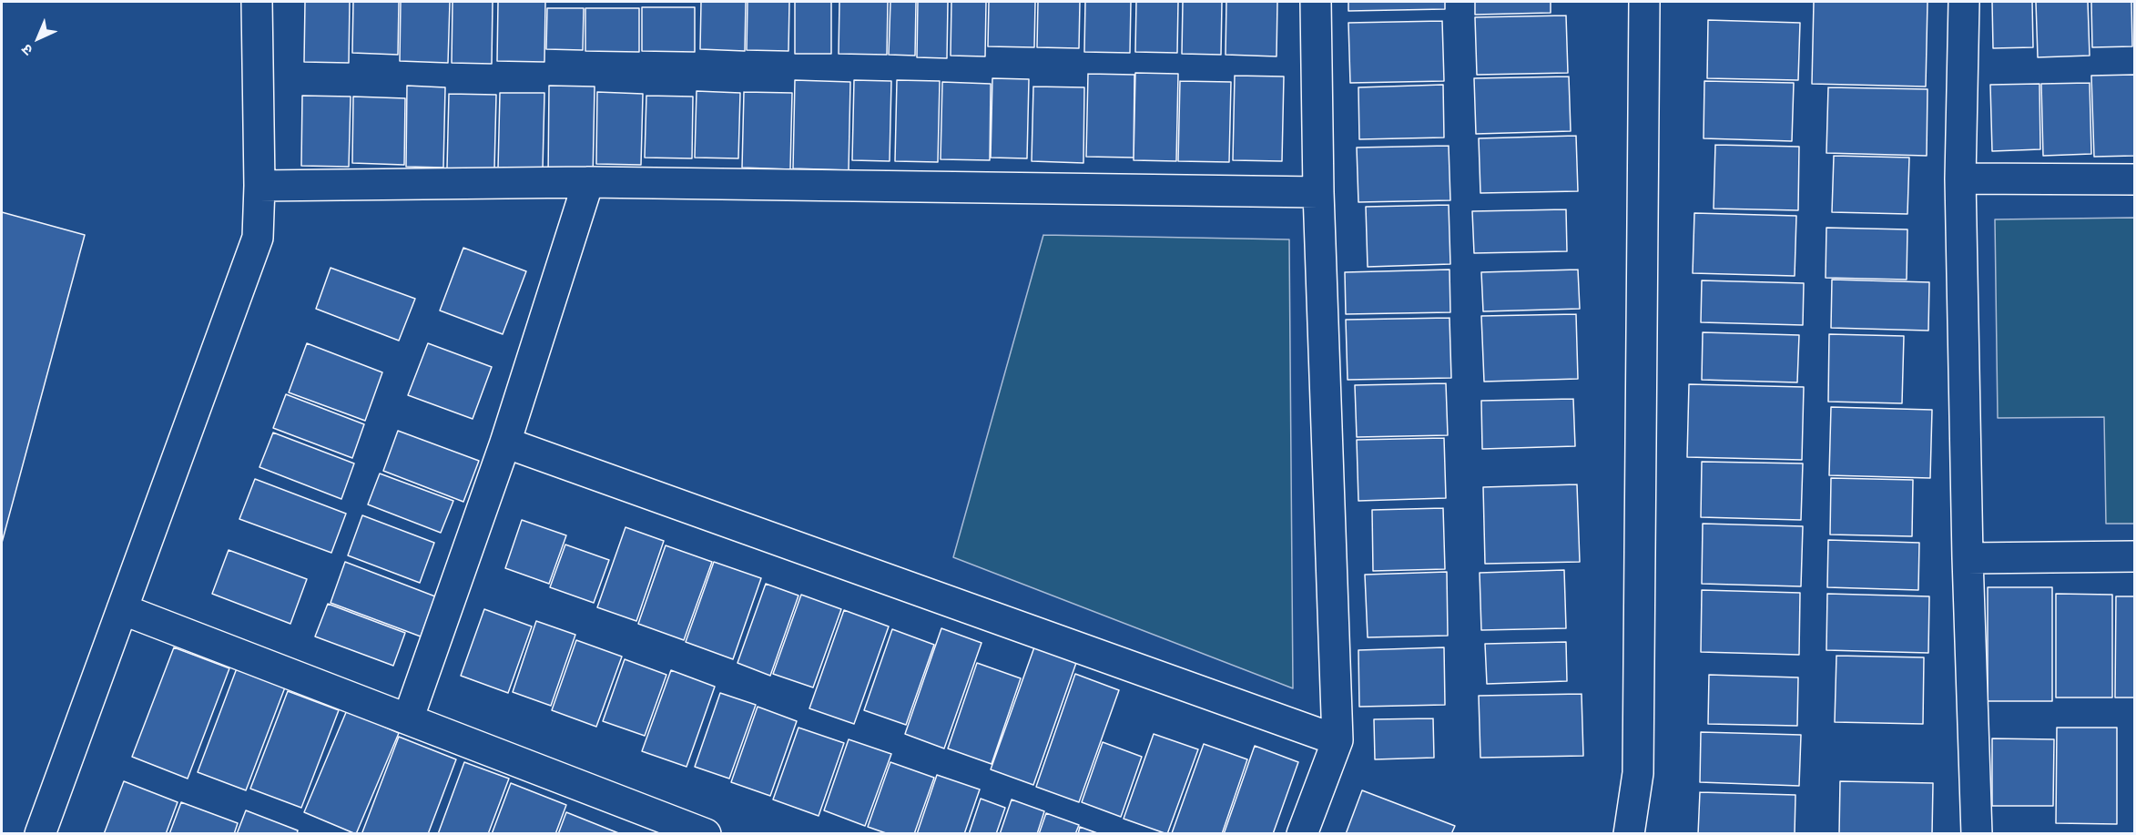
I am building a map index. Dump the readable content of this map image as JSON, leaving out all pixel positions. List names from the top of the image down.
{
  "north": "bottom left"
}
